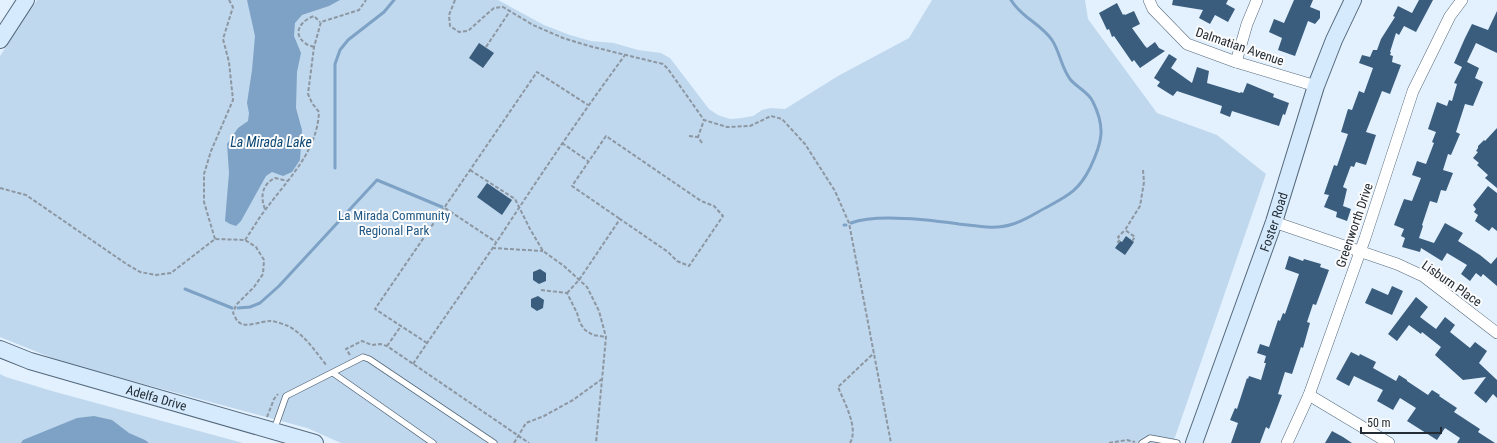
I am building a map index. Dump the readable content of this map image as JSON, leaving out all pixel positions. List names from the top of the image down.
{
  "streets": {
    "street": [
      "Dalmatian Avenue",
      "Foster Road",
      "Greenworth Drive",
      "Lisburn Place",
      "Adelfa Drive"
    ]
  },
  "crossings": [
    ["Dalmatian Avenue", "Foster Road"],
    ["Foster Road", "Lisburn Place"],
    ["Greenworth Drive", "Lisburn Place"]
  ],
  "water": ["La Mirada Lake"],
  "parks": ["La Mirada Community Regional Park"],
  "scale_bar": "50 m"
}
